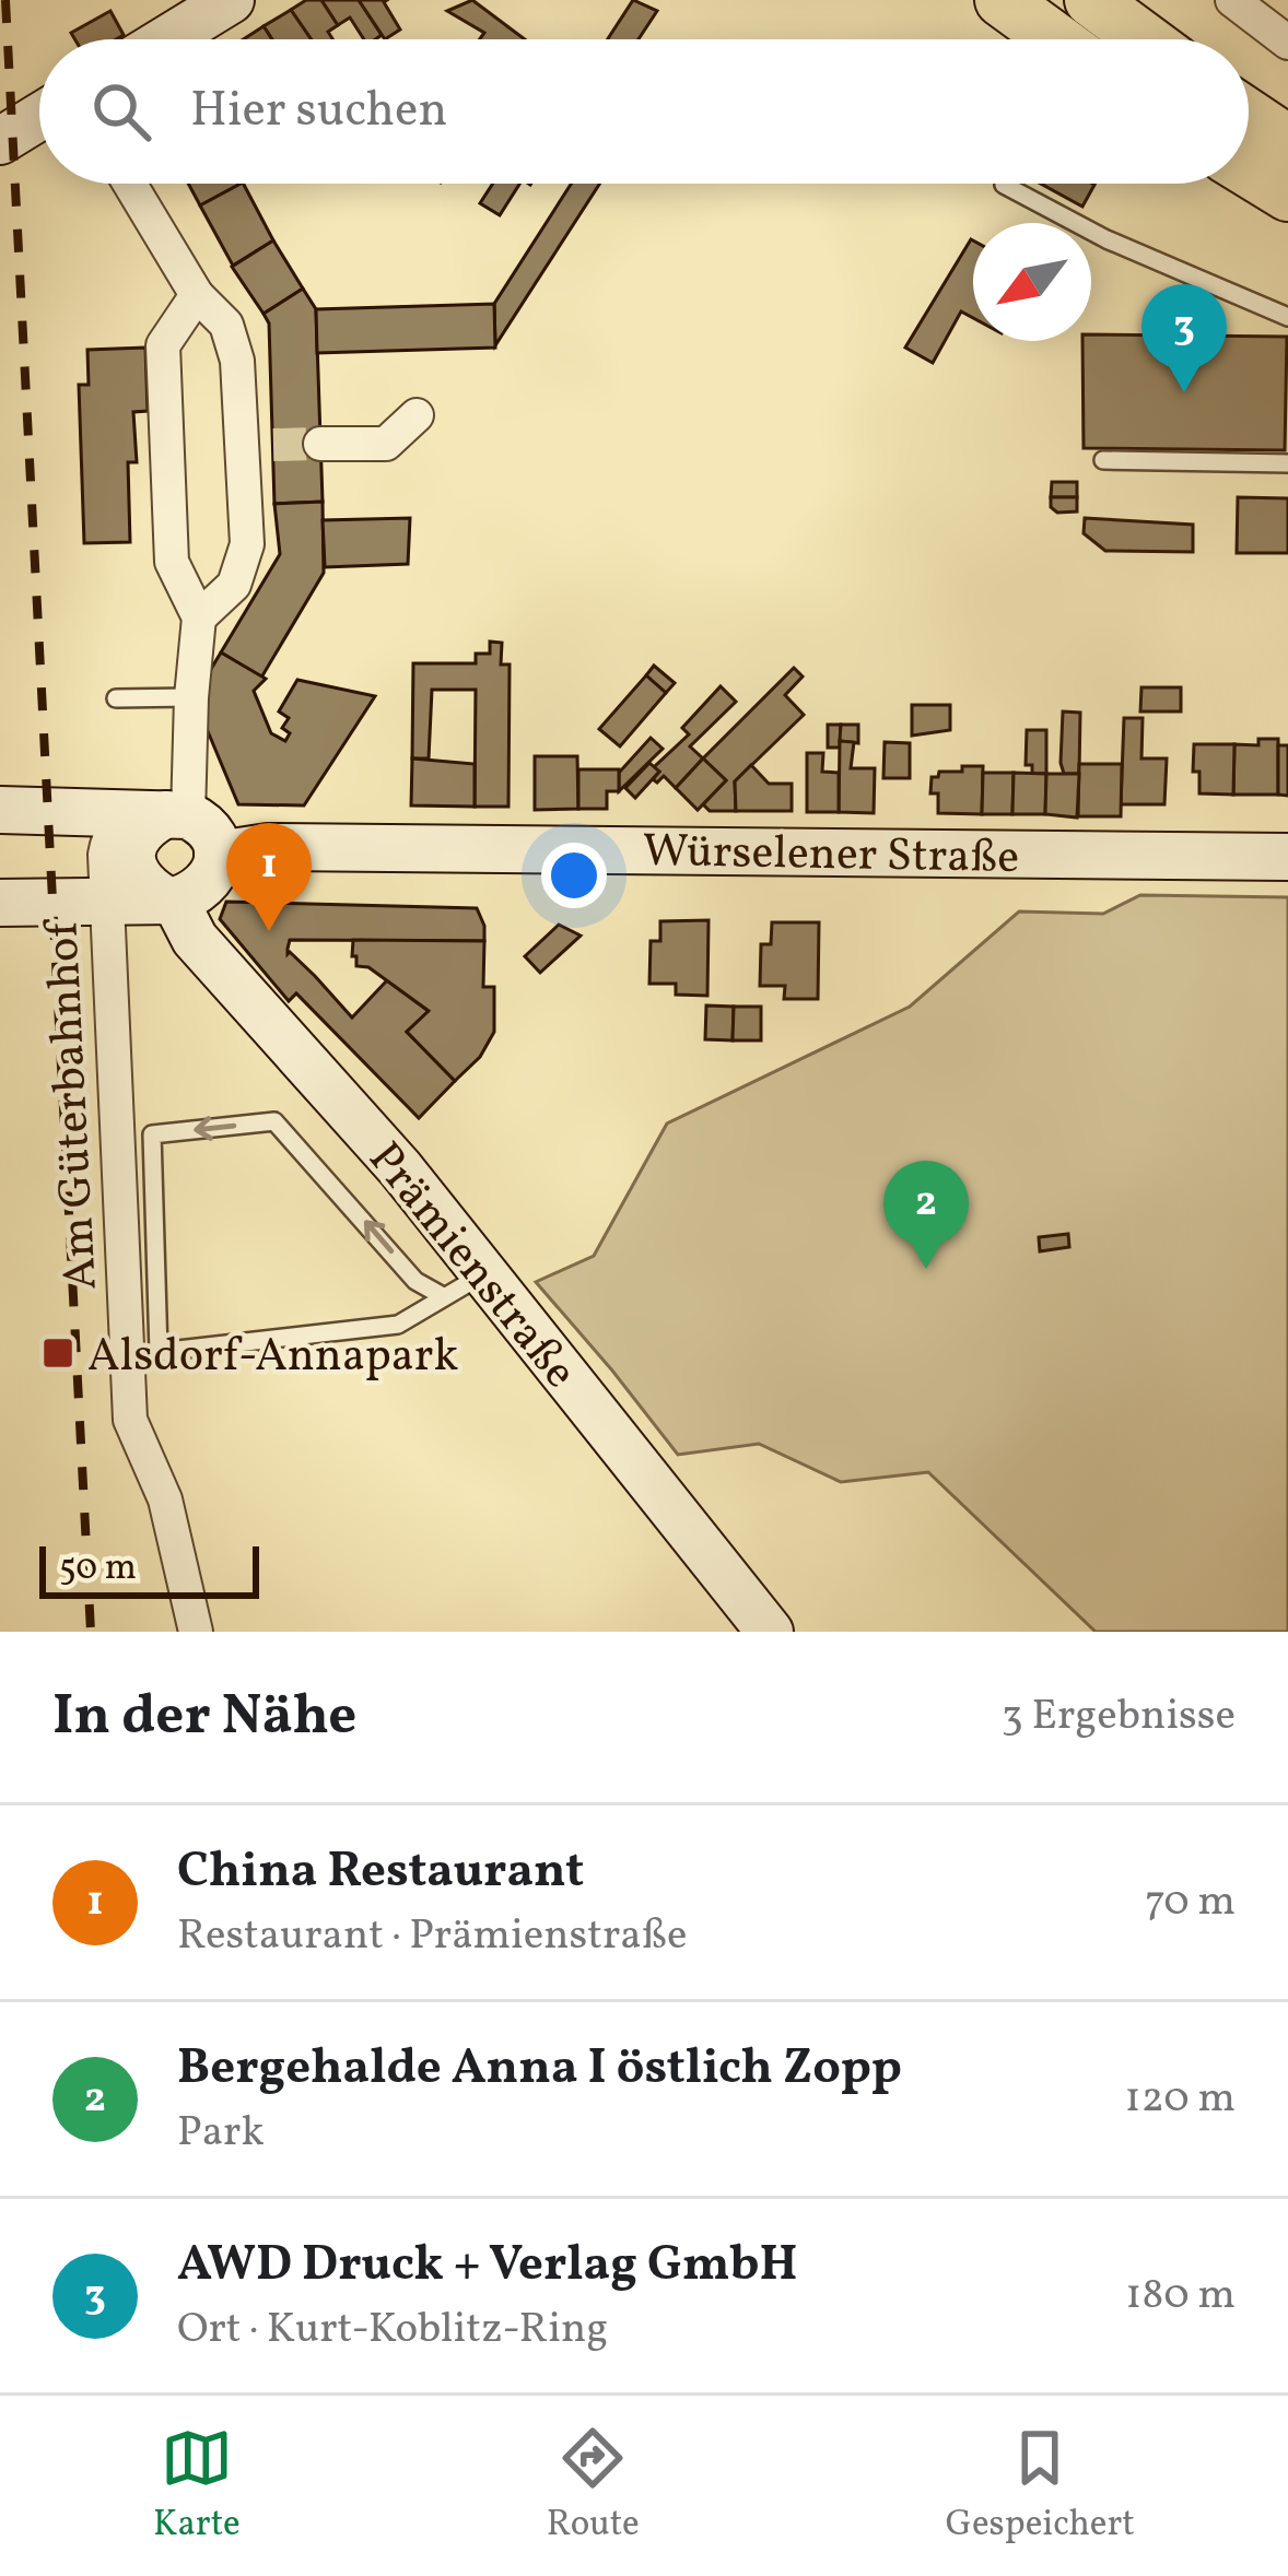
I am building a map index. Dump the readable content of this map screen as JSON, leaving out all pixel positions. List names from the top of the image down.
{
  "streets": {
    "main road": ["Würselener Straße", "Prämienstraße"],
    "street": ["Am Güterbahnhof"]
  },
  "crossings": [
    ["Würselener Straße", "Am Güterbahnhof"],
    ["Würselener Straße", "Prämienstraße"],
    ["Am Güterbahnhof", "Prämienstraße"]
  ],
  "places": {
    "transit": ["Alsdorf-Annapark"]
  },
  "scale_bar": "50 m",
  "north": "bottom left",
  "page": {
    "search": "Hier suchen",
    "pins": ["3", "1", "2"],
    "scale": "50 m",
    "heading": ["In der Nähe", "3 Ergebnisse"],
    "list": [
      {
        "mark": "1",
        "name": "China Restaurant",
        "note": "Restaurant · Prämienstraße",
        "value": "70 m"
      },
      {
        "mark": "2",
        "name": "Bergehalde Anna I östlich Zopp",
        "note": "Park",
        "value": "120 m"
      },
      {
        "mark": "3",
        "name": "AWD Druck + Verlag GmbH",
        "note": "Ort · Kurt-Koblitz-Ring",
        "value": "180 m"
      }
    ],
    "nav": ["Karte", "Route", "Gespeichert"]
  }
}
